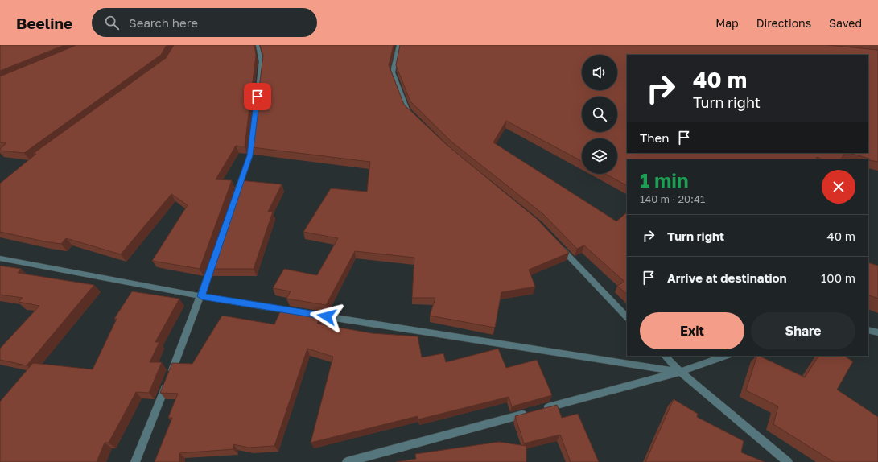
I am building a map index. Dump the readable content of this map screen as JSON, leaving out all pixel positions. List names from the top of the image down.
{
  "page": {
    "header": "Beeline",
    "search": "Search here",
    "nav": ["Map", "Directions", "Saved"],
    "turn": ["40 m", "Turn right"],
    "then": "Then",
    "heading": ["1 min", "140 m · 20:41"],
    "list": [
      {
        "name": "Turn right",
        "value": "40 m"
      },
      {
        "name": "Arrive at destination",
        "value": "100 m"
      }
    ],
    "buttons": ["Exit", "Share"]
  }
}
